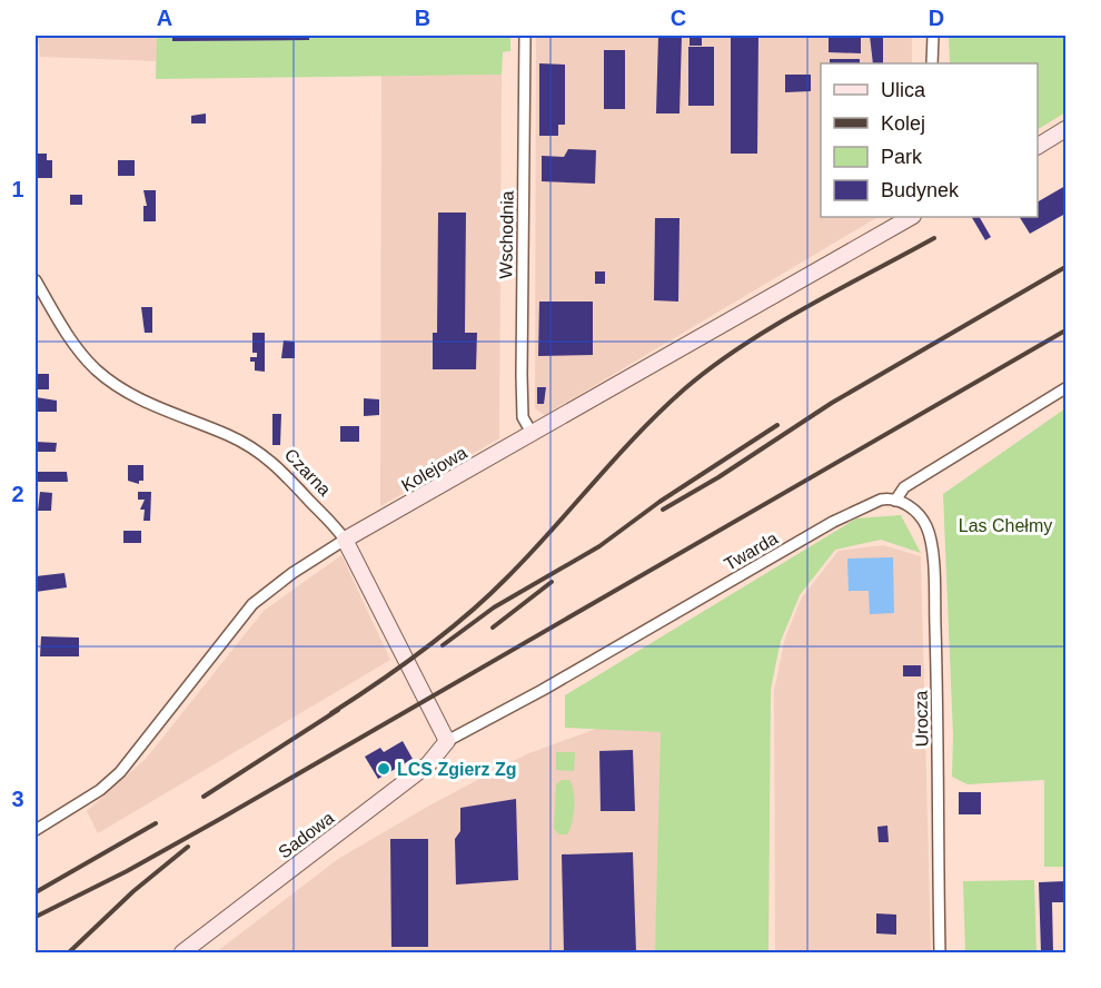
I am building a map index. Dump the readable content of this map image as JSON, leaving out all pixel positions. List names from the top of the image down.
{
  "streets": {
    "street": [
      "Wschodnia",
      "Kolejowa",
      "Czarna",
      "Twarda",
      "Urocza",
      "Sadowa"
    ]
  },
  "crossings": [
    ["Wschodnia", "Kolejowa"],
    ["Kolejowa", "Czarna"],
    ["Czarna", "Twarda"],
    ["Czarna", "Sadowa"],
    ["Twarda", "Urocza"],
    ["Twarda", "Sadowa"]
  ],
  "parks": ["Las Chełmy"],
  "places": ["LCS Zgierz Zg"],
  "legend": [
    "Ulica",
    "Kolej",
    "Park",
    "Budynek"
  ],
  "grid": {
    "columns": [
      "A",
      "B",
      "C",
      "D"
    ],
    "rows": ["1", "2", "3"]
  }
}
